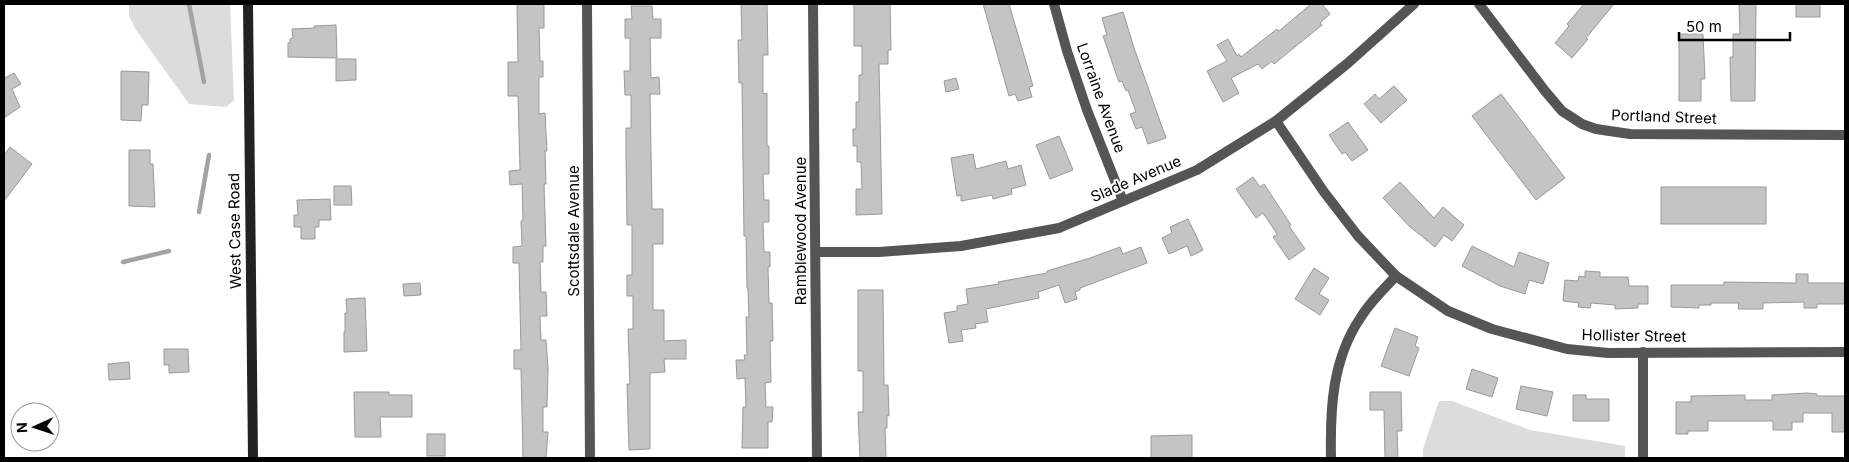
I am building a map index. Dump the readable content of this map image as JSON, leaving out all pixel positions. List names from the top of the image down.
{
  "streets": {
    "main road": ["West Case Road"],
    "street": [
      "Lorraine Avenue",
      "Portland Street",
      "Slade Avenue",
      "Scottsdale Avenue",
      "Ramblewood Avenue",
      "Hollister Street"
    ]
  },
  "crossings": [
    ["Lorraine Avenue", "Slade Avenue"],
    ["Slade Avenue", "Ramblewood Avenue"],
    ["Slade Avenue", "Hollister Street"]
  ],
  "scale_bar": "50 m",
  "north": "left"
}
